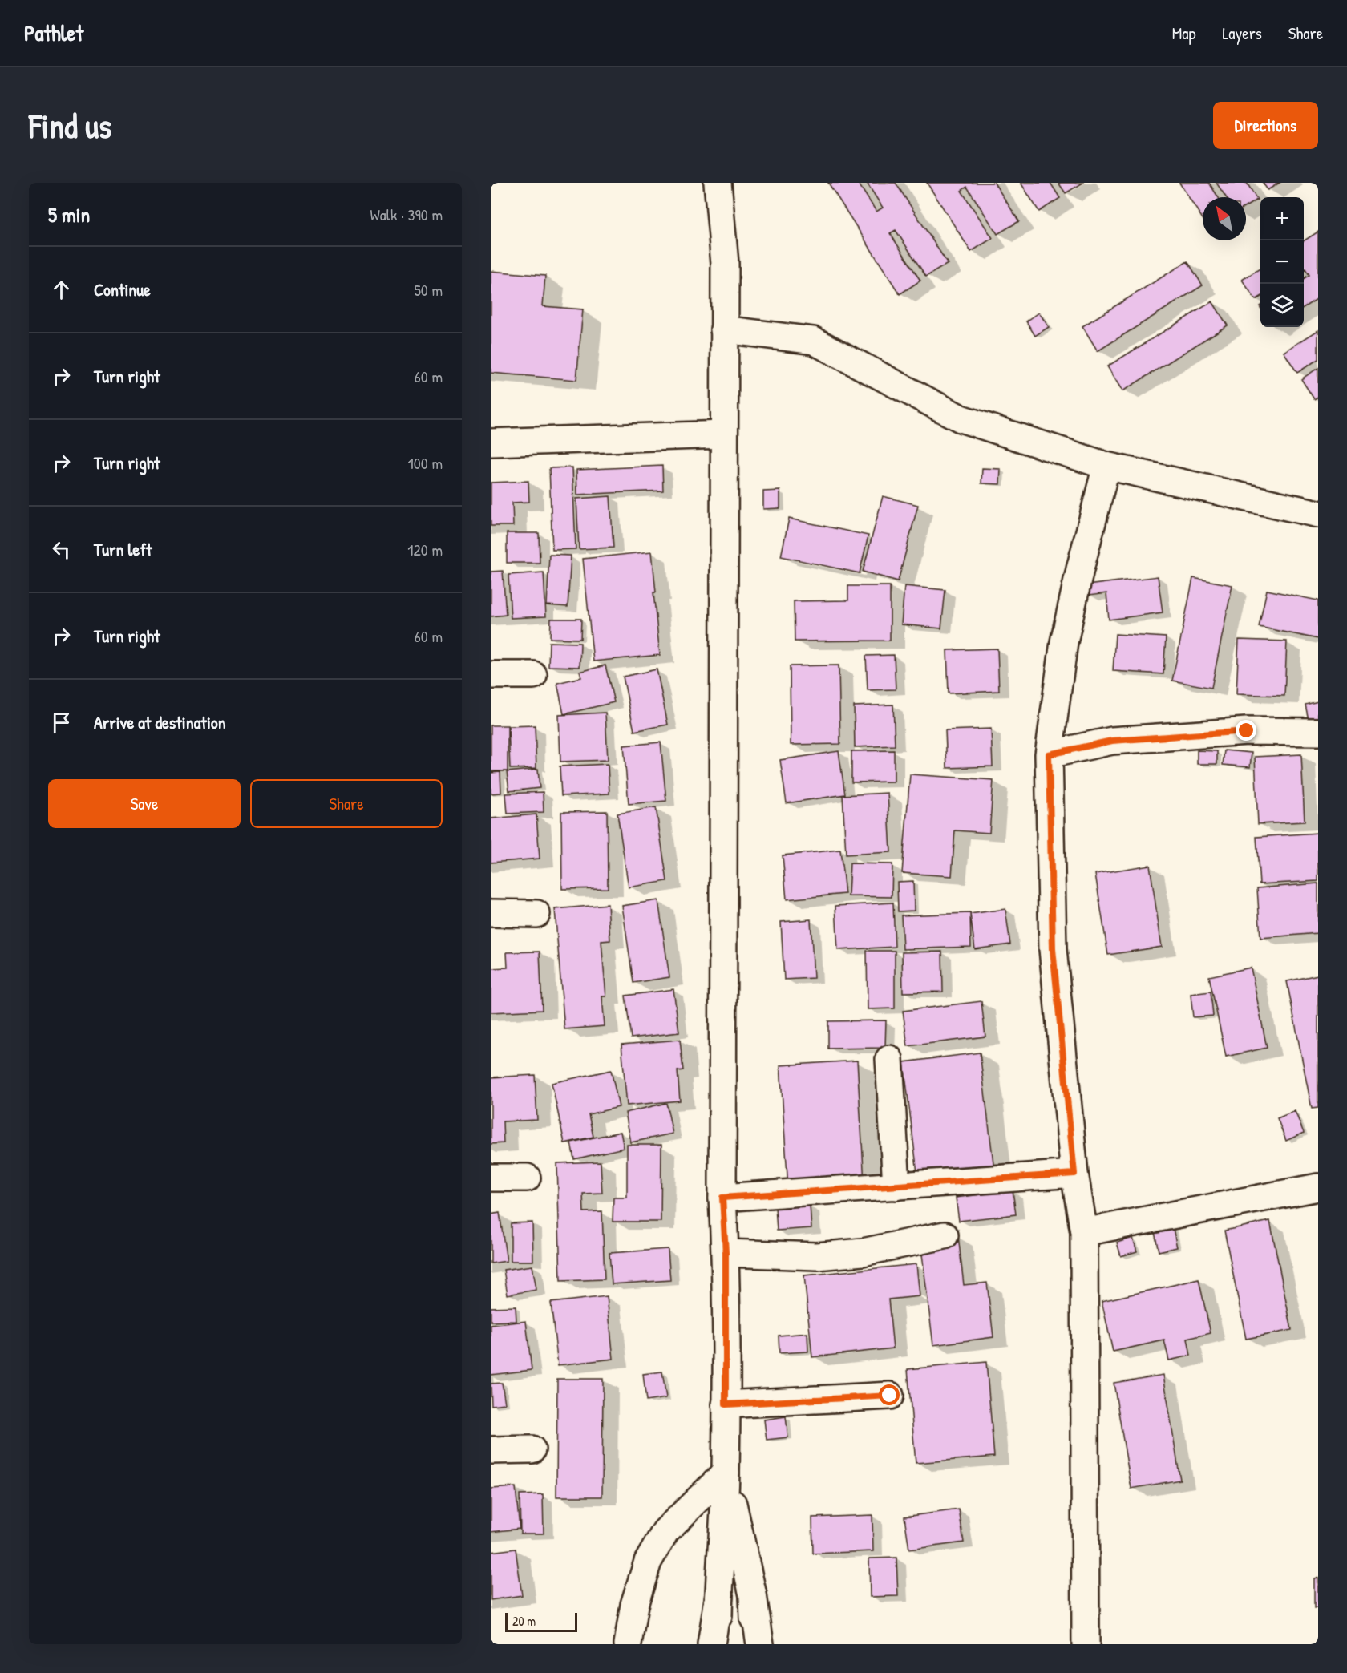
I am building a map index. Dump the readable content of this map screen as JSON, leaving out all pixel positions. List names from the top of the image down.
{
  "scale_bar": "20 m",
  "north": "top left",
  "page": {
    "header": "Pathlet",
    "nav": ["Map", "Layers", "Share"],
    "buttons": [
      "Directions",
      ["Save", "Share"]
    ],
    "title": "Find us",
    "heading": ["5 min", "Walk · 390 m"],
    "map_buttons": ["+", "−"],
    "list": [
      ["Continue", "50 m"],
      ["Turn right", "60 m"],
      ["Turn right", "100 m"],
      ["Turn left", "120 m"],
      ["Turn right", "60 m"],
      "Arrive at destination"
    ],
    "scale": "20 m"
  }
}
